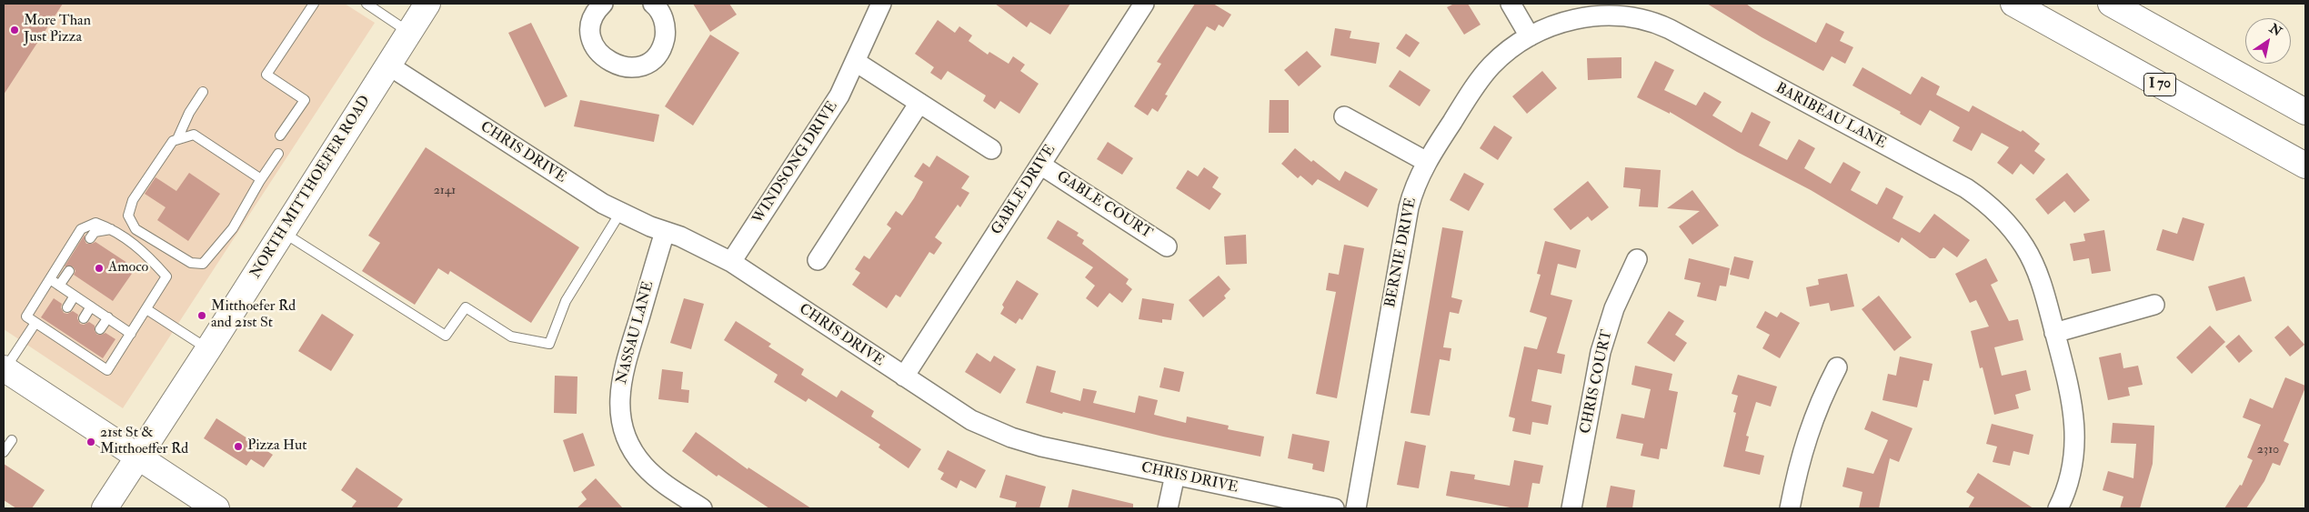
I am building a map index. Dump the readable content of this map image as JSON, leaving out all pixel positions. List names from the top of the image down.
{
  "streets": {
    "main road": ["I 70", "NORTH MITTHOEFER ROAD"],
    "street": [
      "BARIBEAU LANE",
      "CHRIS DRIVE",
      "WINDSONG DRIVE",
      "GABLE DRIVE",
      "GABLE COURT",
      "BERNIE DRIVE",
      "NASSAU LANE",
      "CHRIS COURT"
    ]
  },
  "crossings": [
    ["BARIBEAU LANE", "BERNIE DRIVE"],
    ["CHRIS DRIVE", "WINDSONG DRIVE"],
    ["CHRIS DRIVE", "NORTH MITTHOEFER ROAD"],
    ["CHRIS DRIVE", "GABLE DRIVE"],
    ["CHRIS DRIVE", "NASSAU LANE"],
    ["GABLE DRIVE", "GABLE COURT"]
  ],
  "places": [
    "More Than Just Pizza",
    "Amoco",
    "Mitthoefer Rd and 21st St",
    "21st St & Mitthoeffer Rd",
    "Pizza Hut"
  ],
  "house_numbers": ["2141", "2310"],
  "north": "top right"
}
